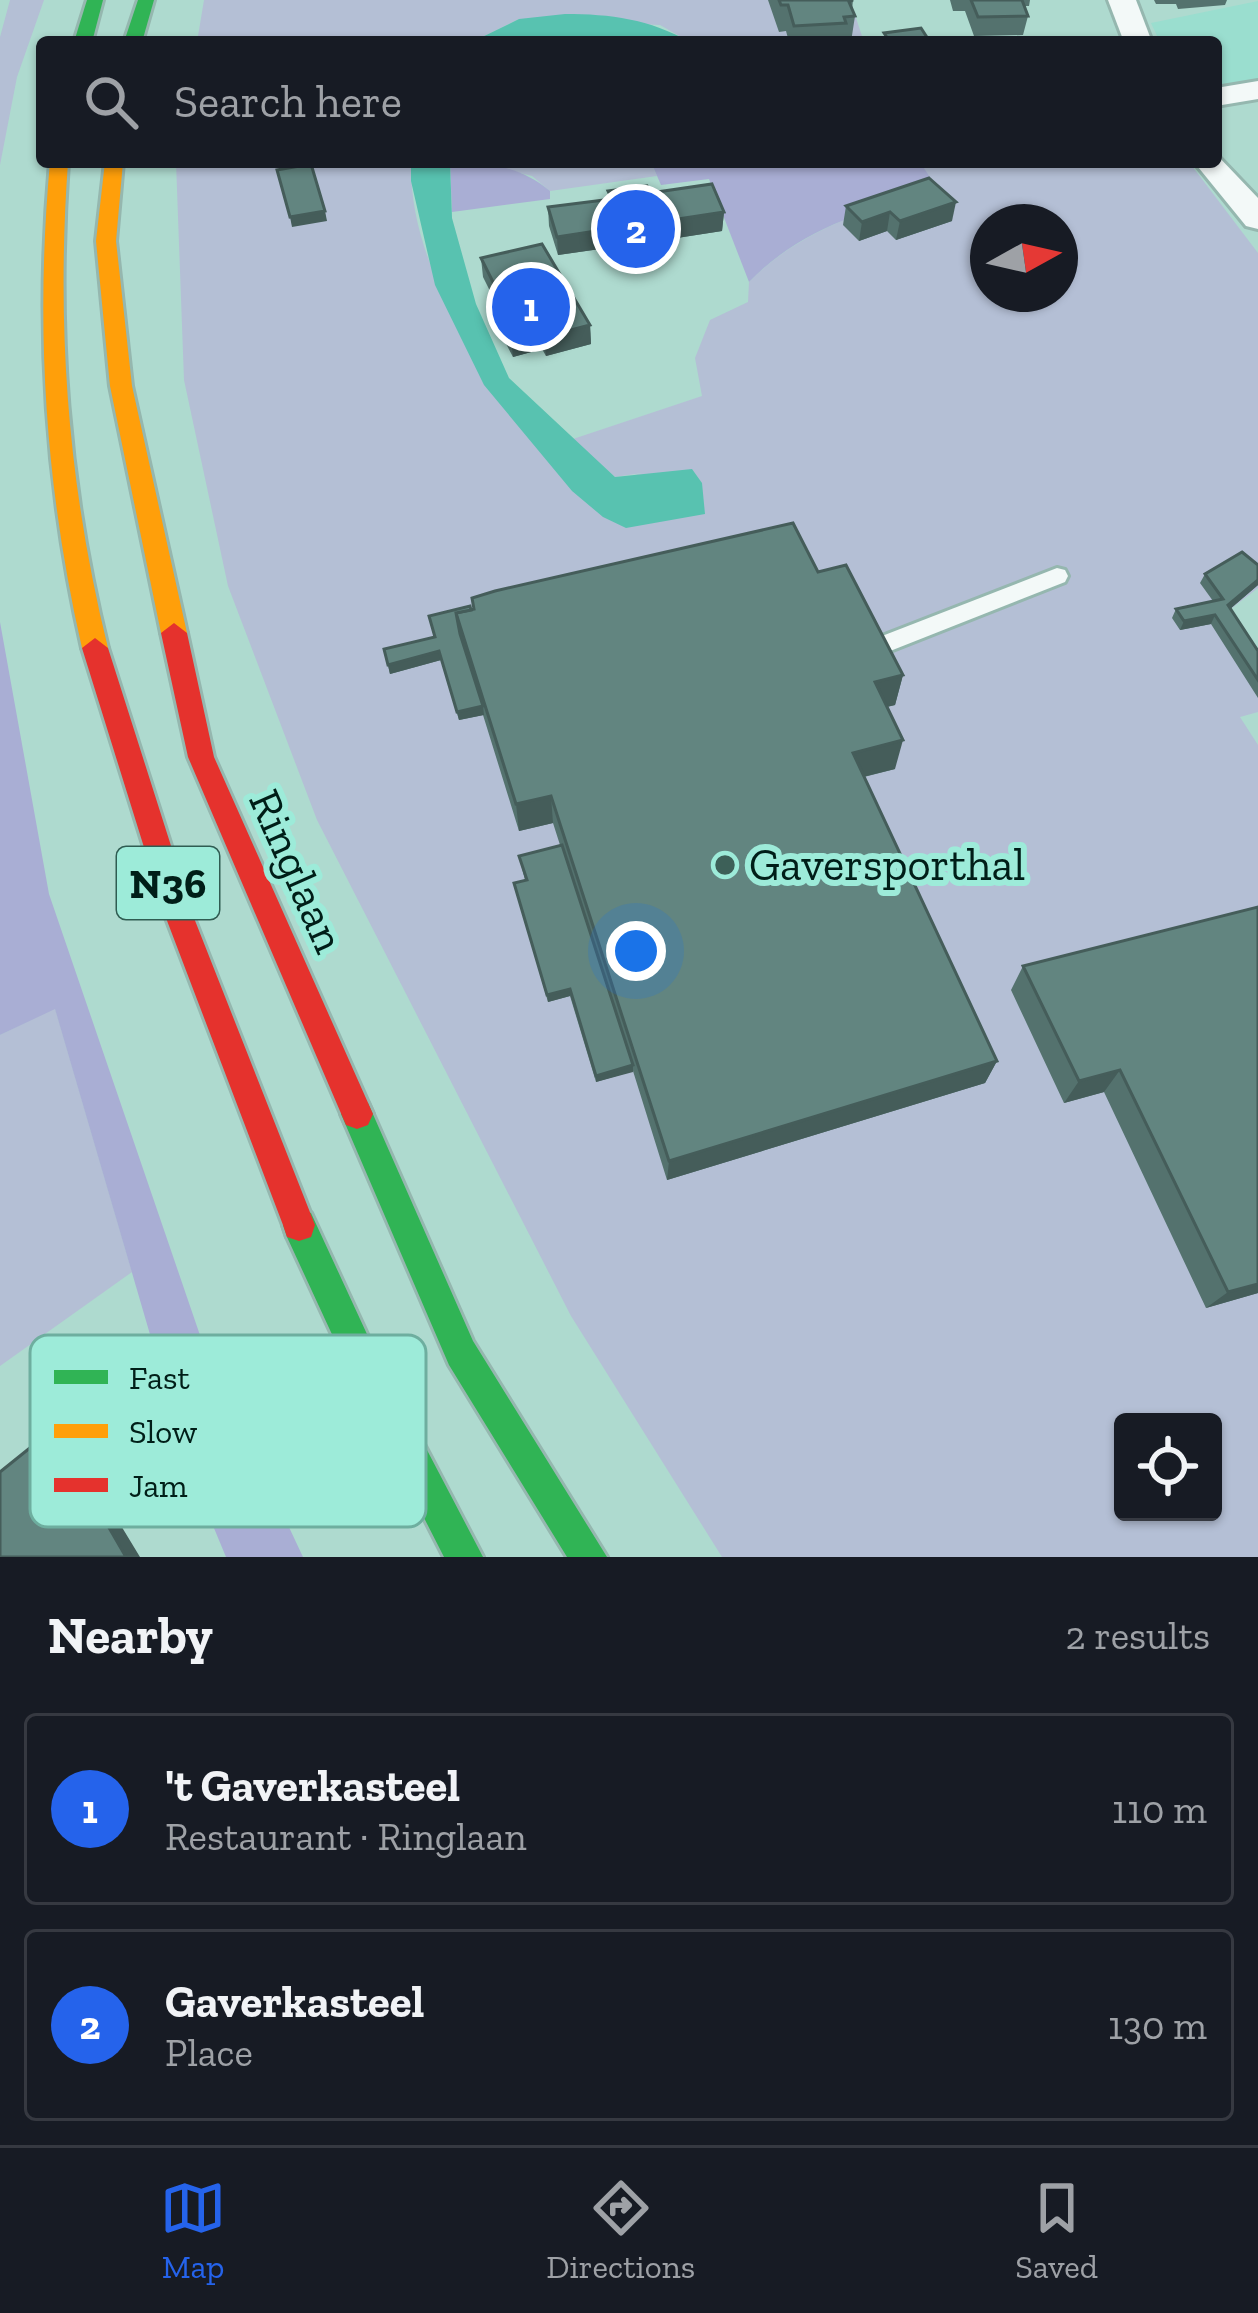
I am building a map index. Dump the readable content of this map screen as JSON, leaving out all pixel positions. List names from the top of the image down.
{
  "streets": {
    "main road": ["Ringlaan", "N36"]
  },
  "places": ["Gaversporthal"],
  "legend": ["Fast", "Slow", "Jam"],
  "north": "right",
  "page": {
    "search": "Search here",
    "pins": ["2", "1"],
    "heading": ["Nearby", "2 results"],
    "list": [
      {
        "mark": "1",
        "name": "'t Gaverkasteel",
        "note": "Restaurant · Ringlaan",
        "value": "110 m"
      },
      {
        "mark": "2",
        "name": "Gaverkasteel",
        "note": "Place",
        "value": "130 m"
      }
    ],
    "nav": ["Map", "Directions", "Saved"]
  }
}
